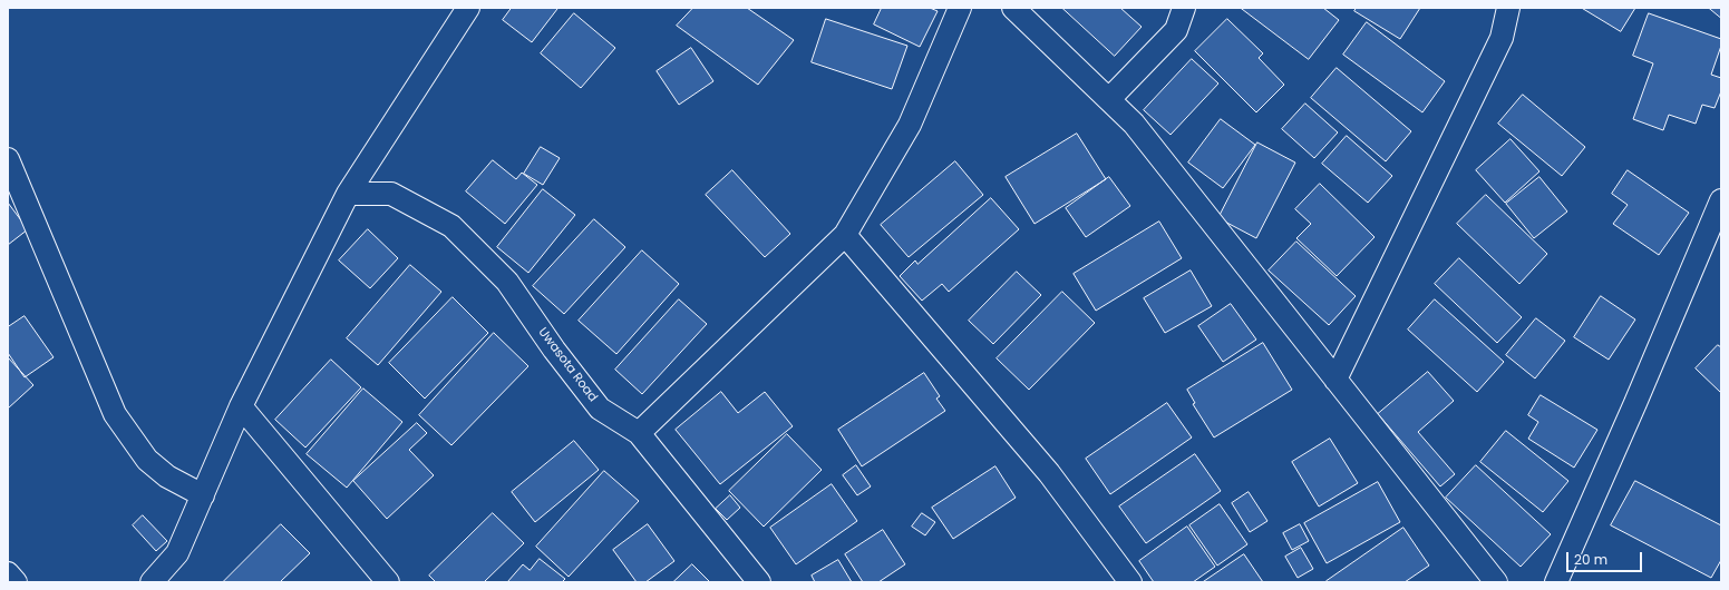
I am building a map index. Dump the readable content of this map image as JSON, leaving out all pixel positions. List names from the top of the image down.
{
  "streets": {
    "street": ["Uwasota Road"]
  },
  "scale_bar": "20 m"
}
